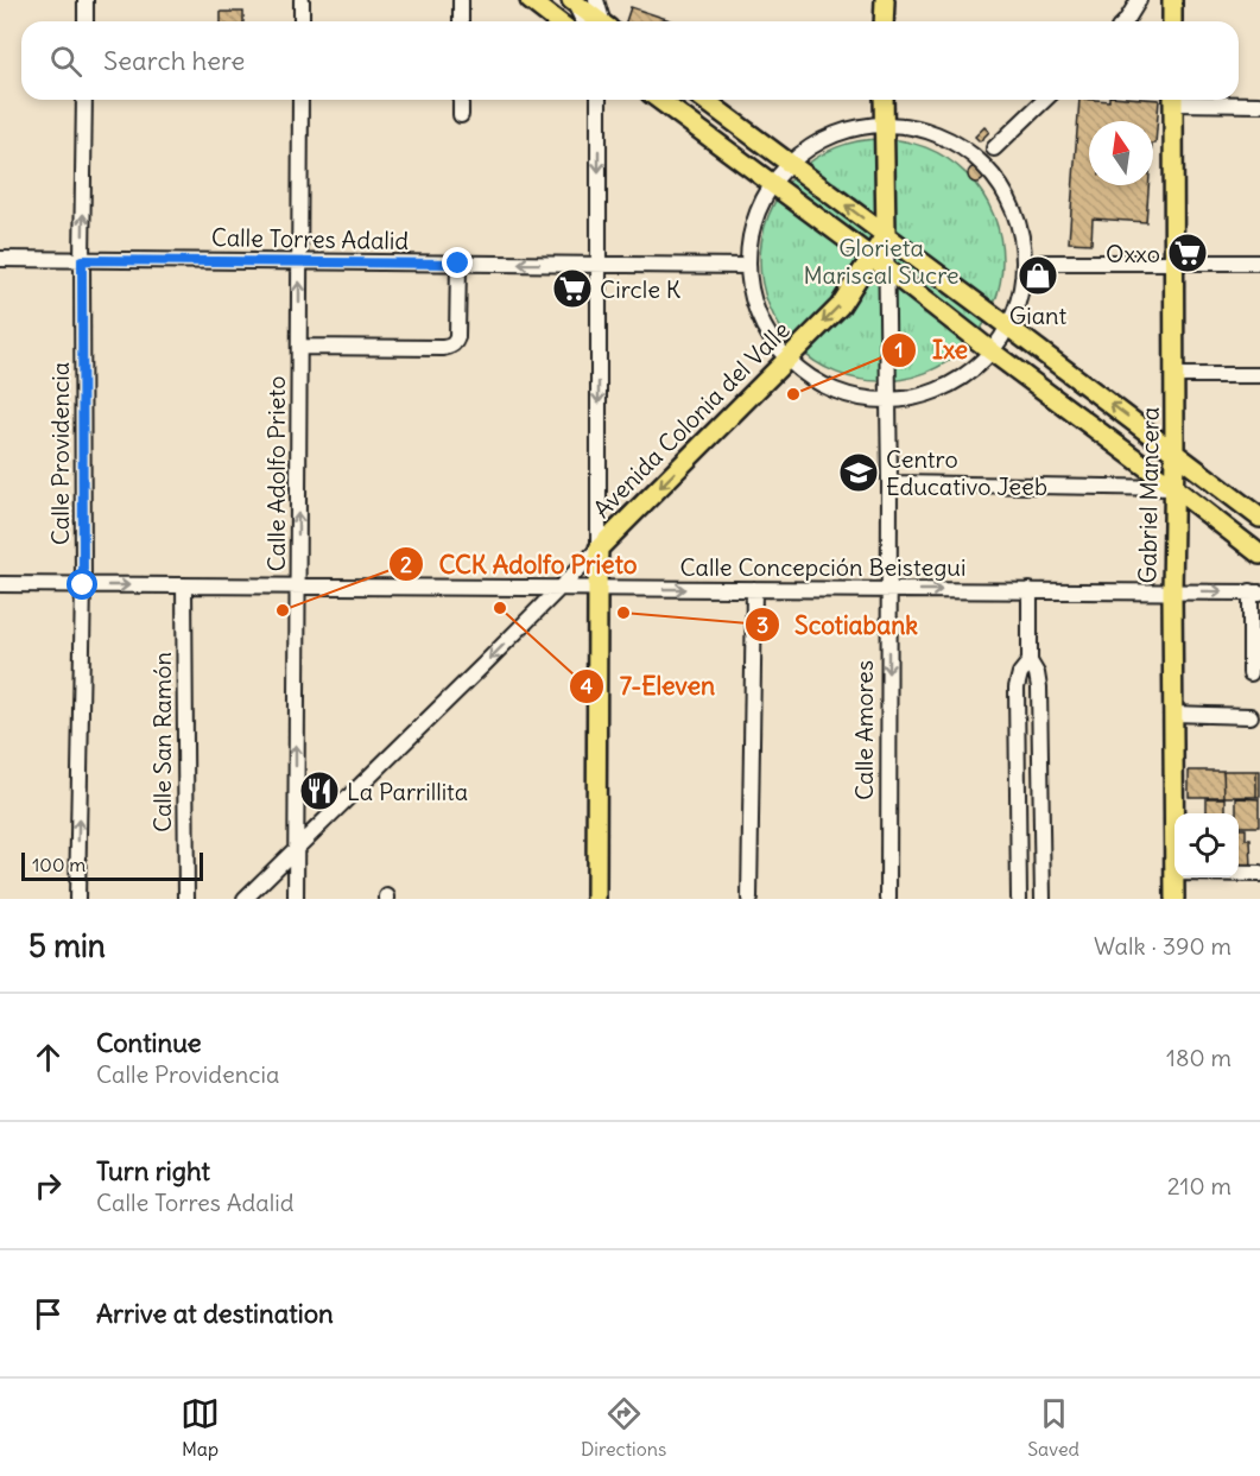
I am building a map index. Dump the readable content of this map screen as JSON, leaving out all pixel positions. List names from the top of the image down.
{
  "streets": {
    "main road": ["Avenida Colonia del Valle", "Gabriel Mancera"],
    "street": [
      "Calle Torres Adalid",
      "Calle Providencia",
      "Calle Adolfo Prieto",
      "Calle Concepción Beistegui",
      "Calle Amores",
      "Calle San Ramón"
    ]
  },
  "crossings": [
    ["Calle Torres Adalid", "Calle Providencia"],
    ["Calle Torres Adalid", "Calle Adolfo Prieto"],
    ["Avenida Colonia del Valle", "Calle Adolfo Prieto"],
    ["Avenida Colonia del Valle", "Calle Concepción Beistegui"],
    ["Avenida Colonia del Valle", "Calle Amores"],
    ["Calle Providencia", "Calle Concepción Beistegui"],
    ["Calle Adolfo Prieto", "Calle Concepción Beistegui"],
    ["Gabriel Mancera", "Calle Concepción Beistegui"],
    ["Calle Concepción Beistegui", "Calle Amores"],
    ["Calle Concepción Beistegui", "Calle San Ramón"]
  ],
  "one_way": [
    "Avenida Colonia del Valle",
    "Calle Providencia",
    "Calle Adolfo Prieto",
    "Calle Amores"
  ],
  "parks": ["Glorieta Mariscal Sucre"],
  "places": {
    "supermarket": ["Oxxo", "Circle K"],
    "shop": ["Giant"],
    "other": [
      "Ixe",
      "7-Eleven",
      "CCK Adolfo Prieto",
      "Scotiabank"
    ],
    "school or university": ["Centro Educativo Jeeb"],
    "restaurant": ["La Parrillita"]
  },
  "scale_bar": "100 m",
  "north": "top",
  "page": {
    "search": "Search here",
    "scale": "100 m",
    "heading": ["5 min", "Walk · 390 m"],
    "list": [
      ["Continue", "Calle Providencia", "180 m"],
      ["Turn right", "Calle Torres Adalid", "210 m"],
      "Arrive at destination"
    ],
    "nav": ["Map", "Directions", "Saved"]
  }
}
